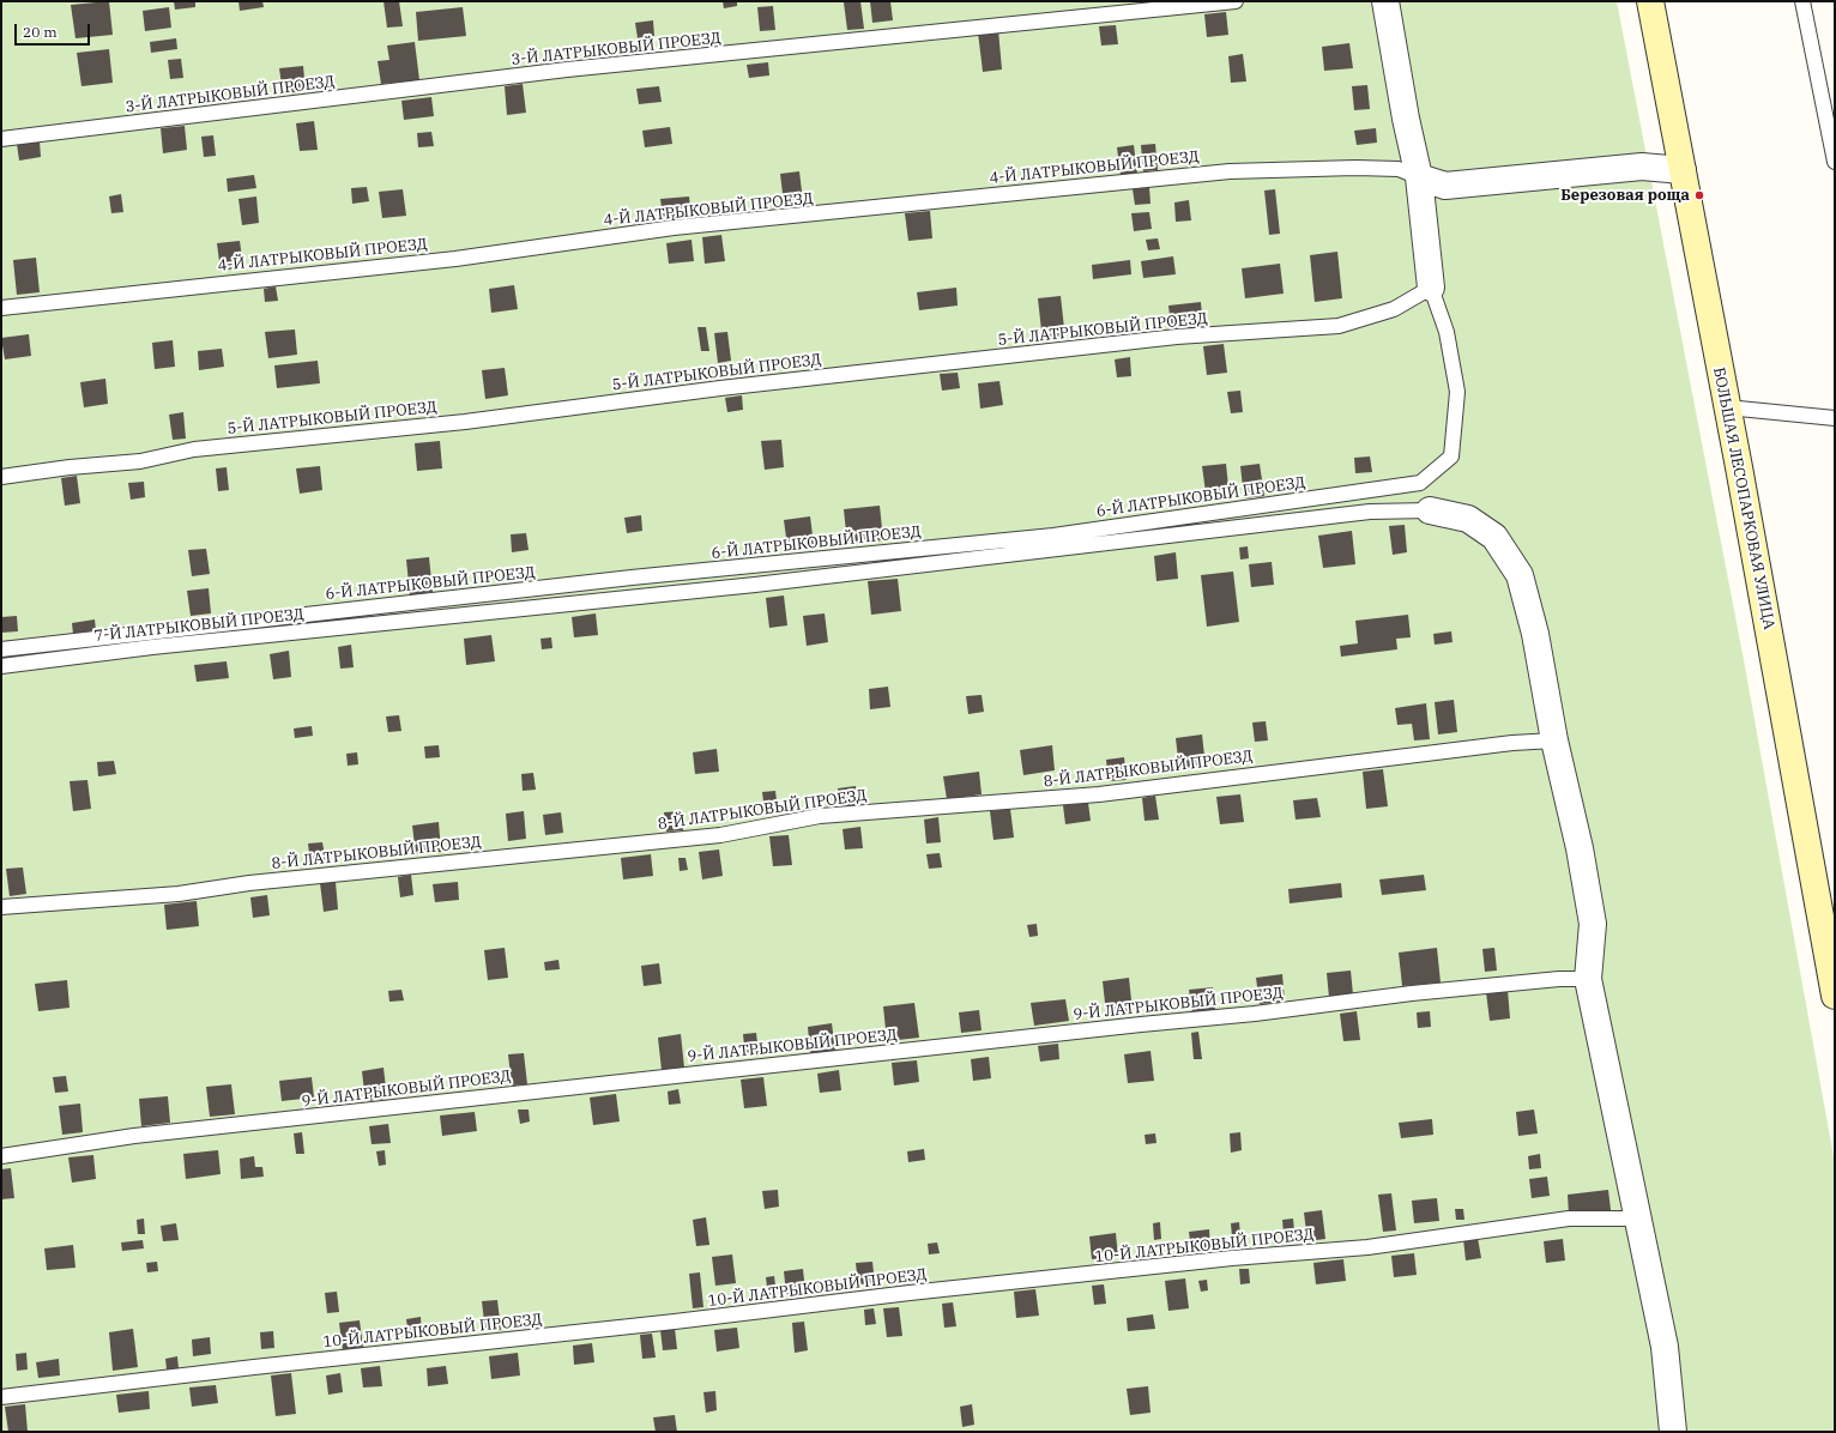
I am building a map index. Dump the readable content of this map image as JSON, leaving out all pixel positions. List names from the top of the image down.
{
  "streets": {
    "main road": ["БОЛЬШАЯ ЛЕСОПАРКОВАЯ УЛИЦА"],
    "lane": [
      "3-Й ЛАТРЫКОВЫЙ ПРОЕЗД",
      "4-Й ЛАТРЫКОВЫЙ ПРОЕЗД",
      "5-Й ЛАТРЫКОВЫЙ ПРОЕЗД",
      "6-Й ЛАТРЫКОВЫЙ ПРОЕЗД",
      "7-Й ЛАТРЫКОВЫЙ ПРОЕЗД",
      "8-Й ЛАТРЫКОВЫЙ ПРОЕЗД",
      "9-Й ЛАТРЫКОВЫЙ ПРОЕЗД",
      "10-Й ЛАТРЫКОВЫЙ ПРОЕЗД"
    ]
  },
  "crossings": [
    ["5-Й ЛАТРЫКОВЫЙ ПРОЕЗД", "6-Й ЛАТРЫКОВЫЙ ПРОЕЗД"]
  ],
  "places": ["Березовая роща"],
  "scale_bar": "20 m"
}
